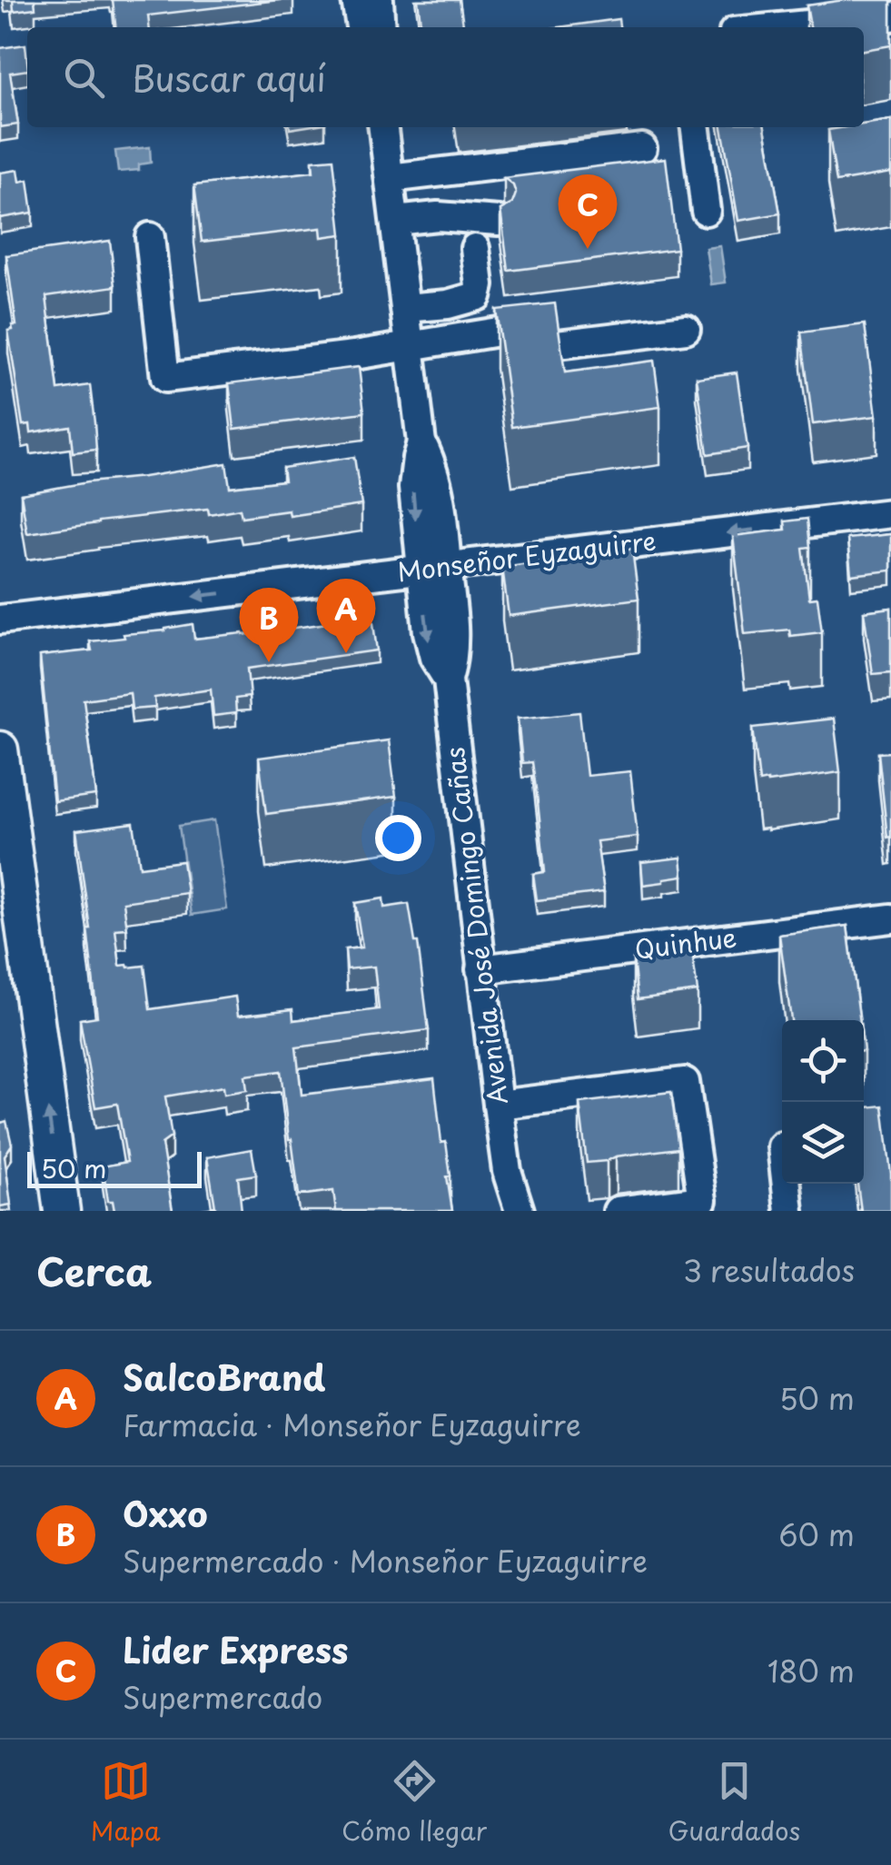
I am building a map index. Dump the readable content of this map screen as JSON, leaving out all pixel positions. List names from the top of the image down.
{
  "streets": {
    "street": ["Monseñor Eyzaguirre", "Avenida José Domingo Cañas", "Quinhue"]
  },
  "crossings": [
    ["Monseñor Eyzaguirre", "Avenida José Domingo Cañas"],
    ["Avenida José Domingo Cañas", "Quinhue"]
  ],
  "scale_bar": "50 m",
  "page": {
    "search": "Buscar aquí",
    "pins": ["C", "A", "B"],
    "scale": "50 m",
    "heading": ["Cerca", "3 resultados"],
    "list": [
      {
        "mark": "A",
        "name": "SalcoBrand",
        "note": "Farmacia · Monseñor Eyzaguirre",
        "value": "50 m"
      },
      {
        "mark": "B",
        "name": "Oxxo",
        "note": "Supermercado · Monseñor Eyzaguirre",
        "value": "60 m"
      },
      {
        "mark": "C",
        "name": "Lider Express",
        "note": "Supermercado",
        "value": "180 m"
      }
    ],
    "nav": ["Mapa", "Cómo llegar", "Guardados"]
  }
}
